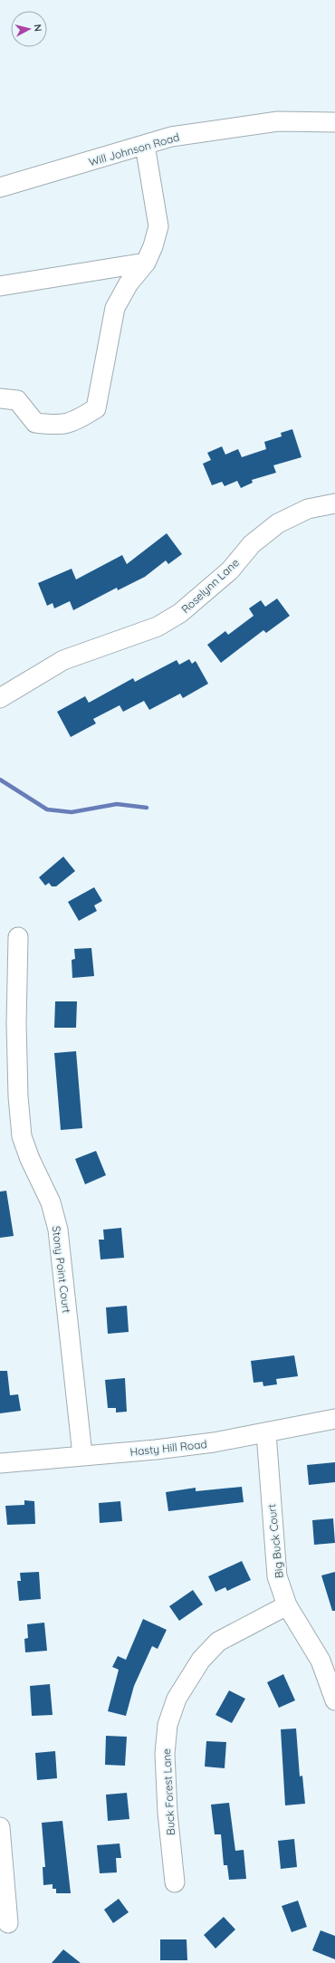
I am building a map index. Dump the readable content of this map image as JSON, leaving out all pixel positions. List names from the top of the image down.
{
  "streets": {
    "street": [
      "Will Johnson Road",
      "Roselynn Lane",
      "Stony Point Court",
      "Hasty Hill Road",
      "Big Buck Court",
      "Buck Forest Lane"
    ]
  },
  "crossings": [
    ["Stony Point Court", "Hasty Hill Road"],
    ["Hasty Hill Road", "Big Buck Court"],
    ["Big Buck Court", "Buck Forest Lane"]
  ],
  "north": "right"
}
